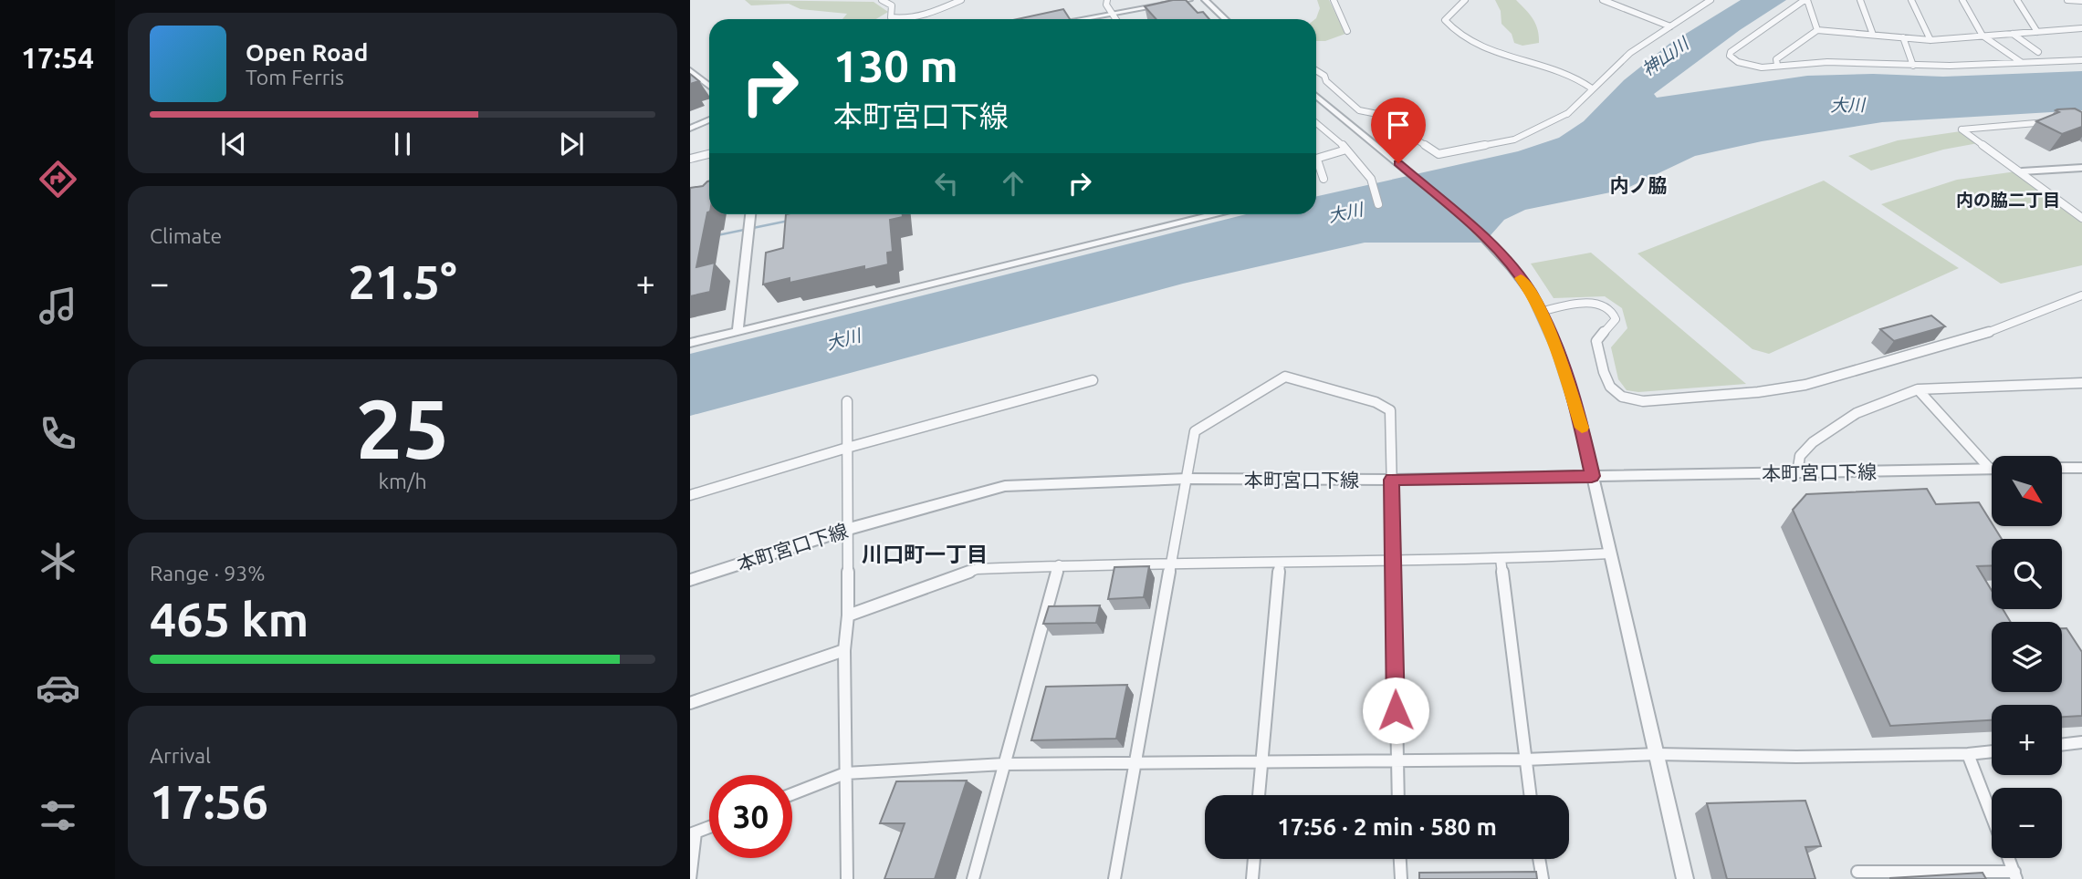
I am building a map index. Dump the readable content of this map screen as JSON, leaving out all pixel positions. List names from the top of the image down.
{
  "streets": {
    "street": ["本町宮口下線"]
  },
  "districts": ["内ノ脇", "内の脇二丁目", "川口町一丁目"],
  "water": ["神山川", "大川"],
  "north": "bottom right",
  "page": {
    "tabs": "17:54",
    "turn": ["130 m", "本町宮口下線"],
    "song": ["Open Road", "Tom Ferris"],
    "tile": [
      "Climate",
      ["25", "km/h"],
      ["Range · 93%", "465 km"],
      ["Arrival", "17:56"]
    ],
    "heat": ["−", "21.5°", "+"],
    "map_buttons": ["+", "−"],
    "limit": "30",
    "trip": "17:56 · 2 min · 580 m"
  }
}
